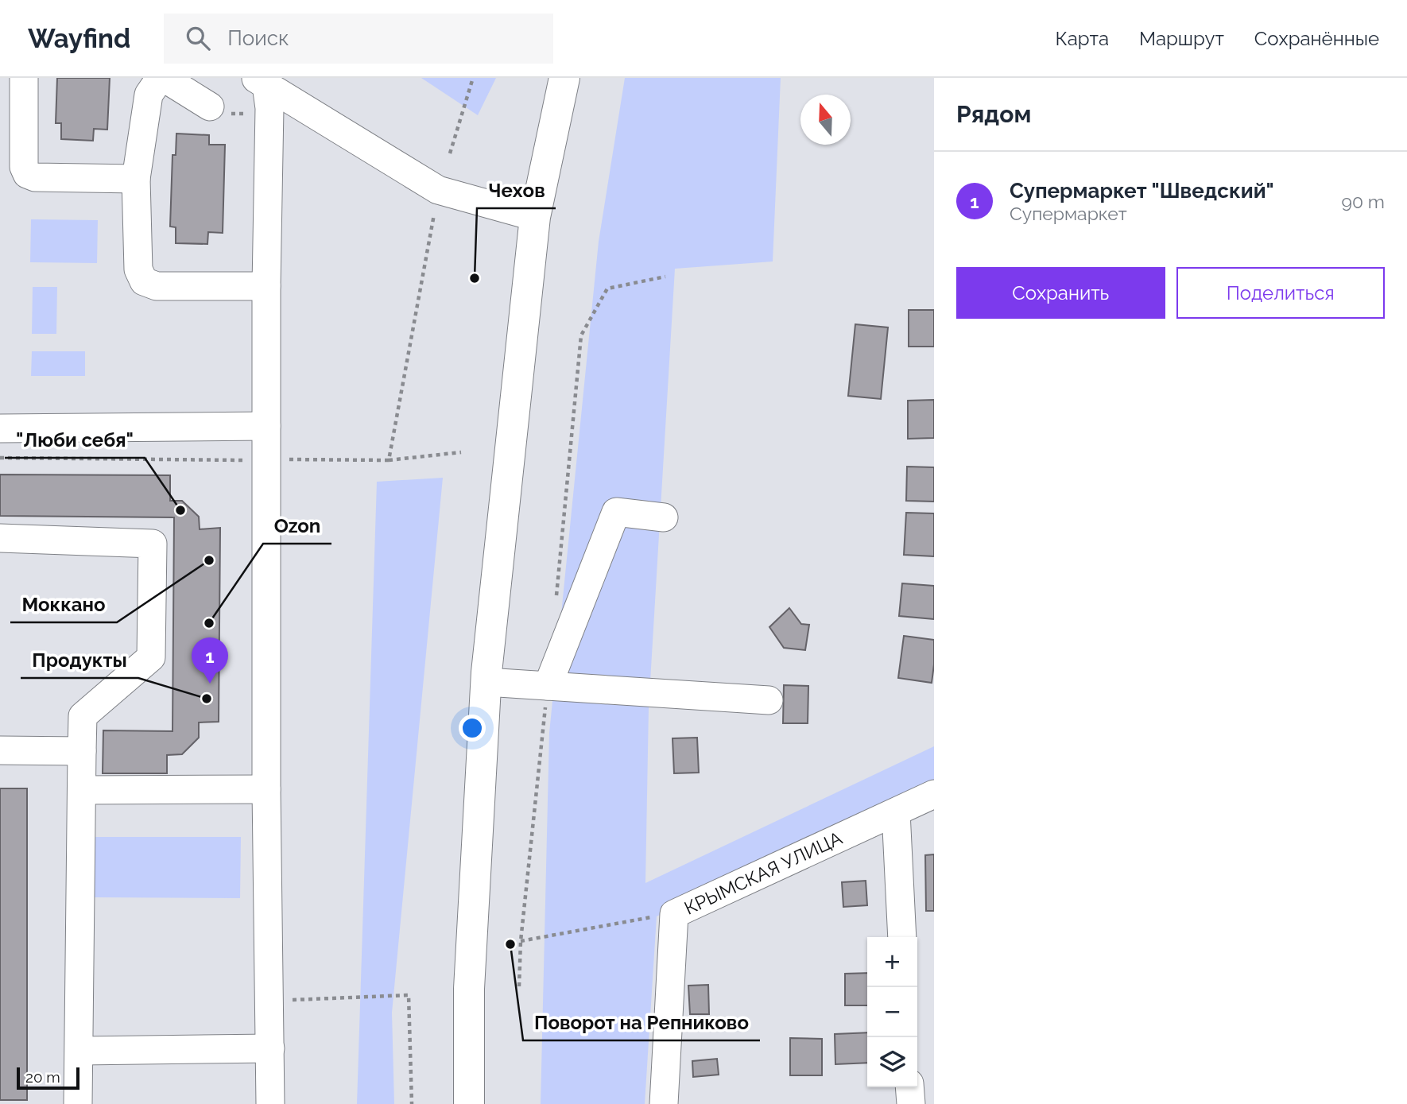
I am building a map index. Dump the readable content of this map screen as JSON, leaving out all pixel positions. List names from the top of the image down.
{
  "streets": {
    "street": ["КРЫМСКАЯ УЛИЦА"]
  },
  "places": [
    "Чехов",
    "\"Люби себя\"",
    "Моккано",
    "Ozon",
    "Продукты",
    "Поворот на Репниково"
  ],
  "scale_bar": "20 m",
  "north": "top",
  "page": {
    "header": "Wayfind",
    "search": "Поиск",
    "nav": ["Карта", "Маршрут", "Сохранённые"],
    "heading": "Рядом",
    "list": [
      {
        "mark": "1",
        "name": "Супермаркет \"Шведский\"",
        "note": "Супермаркет",
        "value": "90 m"
      }
    ],
    "buttons": ["Сохранить", "Поделиться"],
    "pins": "1",
    "map_buttons": ["+", "−"],
    "scale": "20 m"
  }
}
